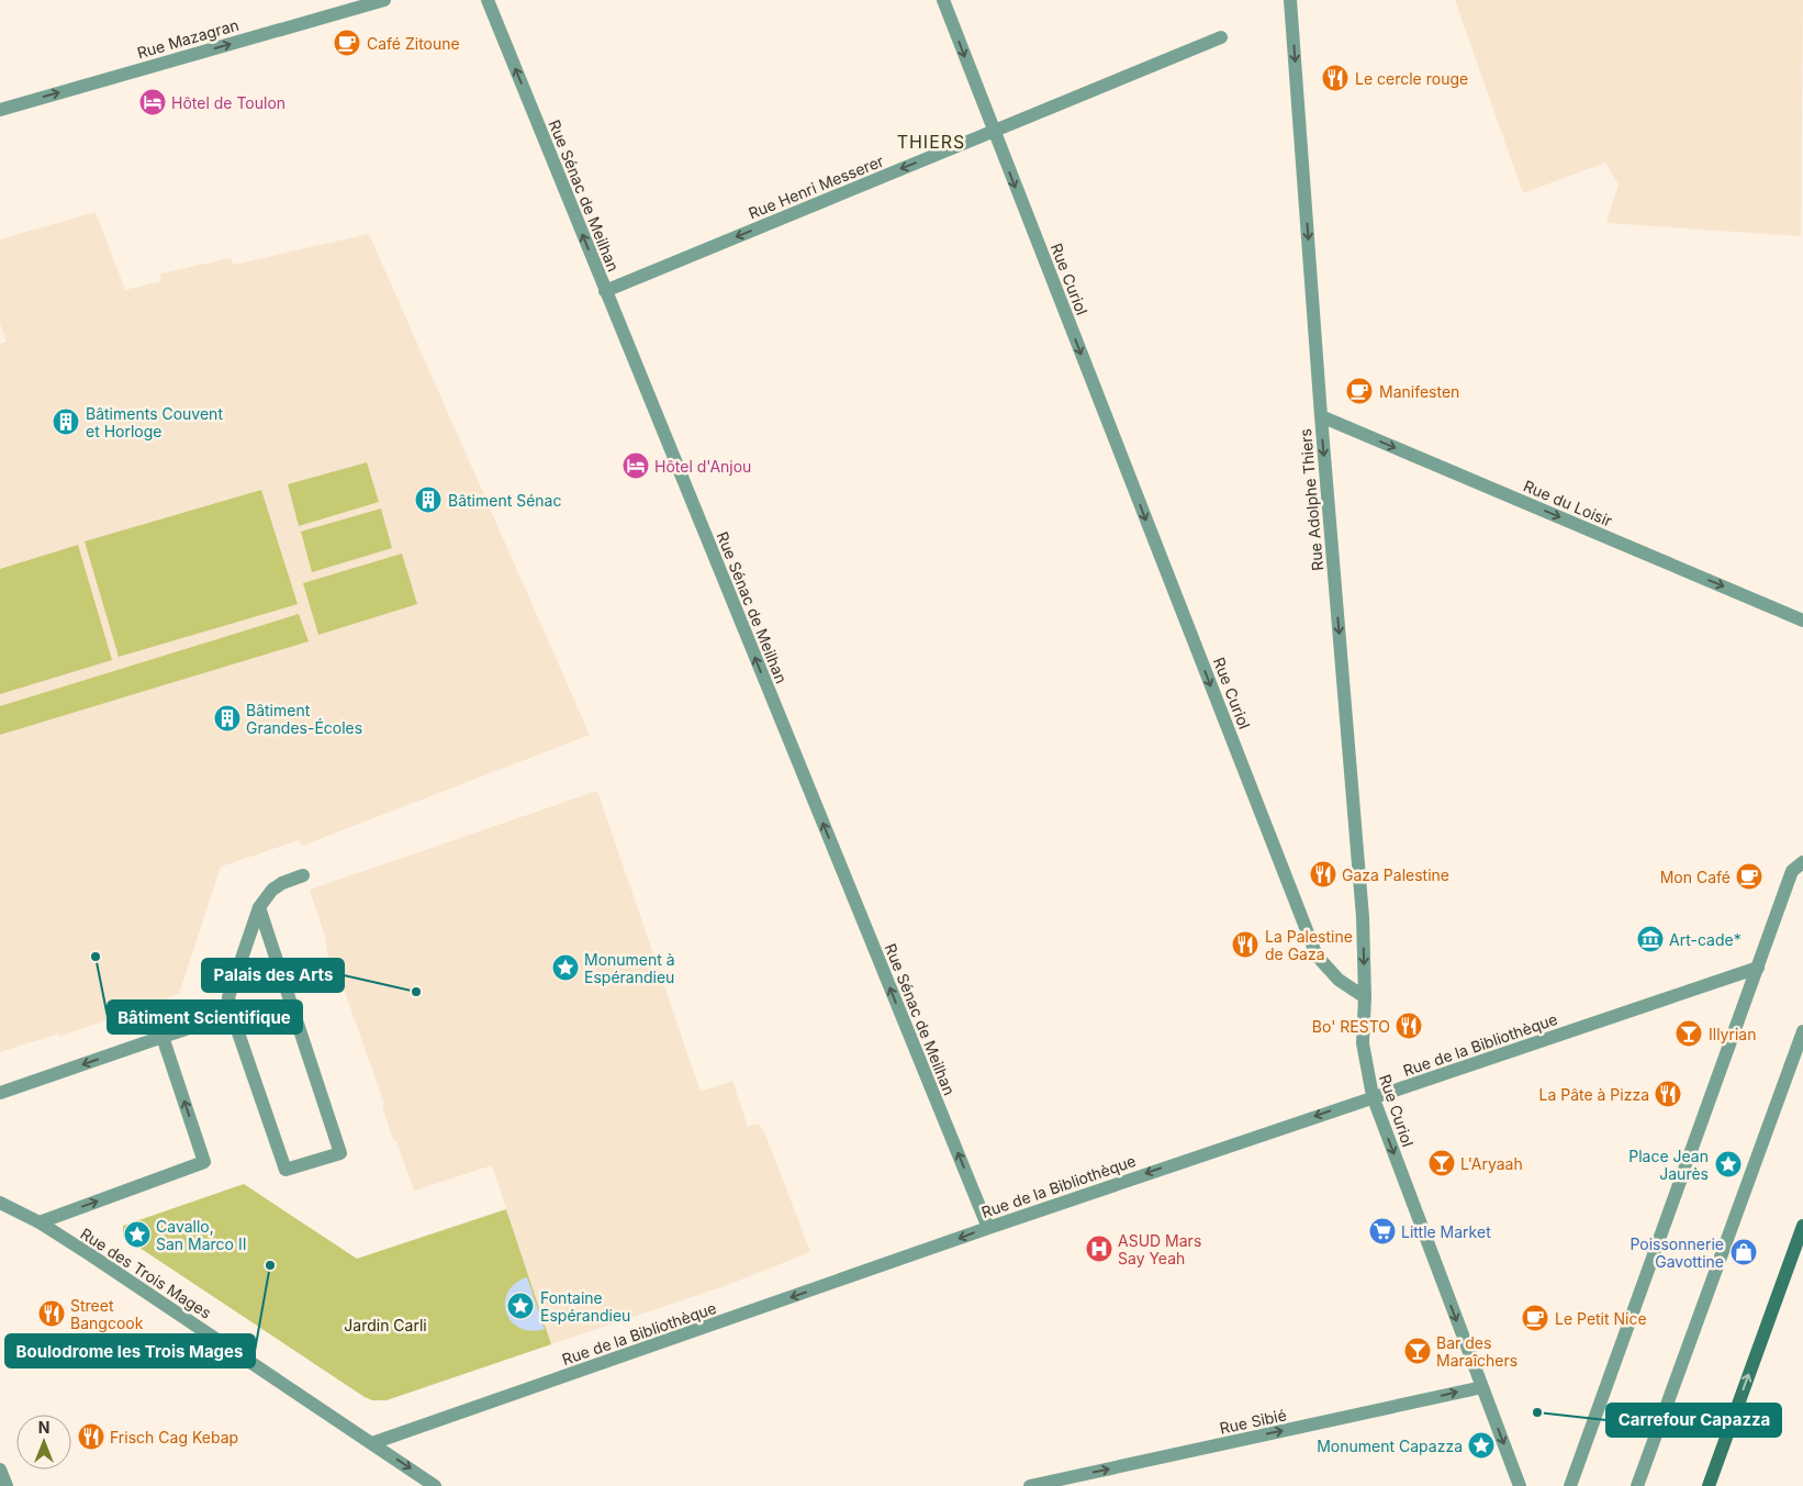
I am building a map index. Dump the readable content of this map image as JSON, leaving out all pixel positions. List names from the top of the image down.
{
  "streets": {
    "street": [
      "Rue Mazagran",
      "Rue Henri Messerer",
      "Rue Sénac de Meilhan",
      "Rue Curiol",
      "Rue Adolphe Thiers",
      "Rue du Loisir",
      "Rue de la Bibliothèque",
      "Rue des Trois Mages",
      "Rue Sibié"
    ]
  },
  "crossings": [
    ["Rue Henri Messerer", "Rue Sénac de Meilhan"],
    ["Rue Henri Messerer", "Rue Curiol"],
    ["Rue Sénac de Meilhan", "Rue de la Bibliothèque"],
    ["Rue Curiol", "Rue Adolphe Thiers"],
    ["Rue Curiol", "Rue de la Bibliothèque"],
    ["Rue Curiol", "Rue Sibié"],
    ["Rue Adolphe Thiers", "Rue du Loisir"],
    ["Rue de la Bibliothèque", "Rue des Trois Mages"]
  ],
  "one_way": [
    "Rue Mazagran",
    "Rue Henri Messerer",
    "Rue Sénac de Meilhan",
    "Rue Curiol",
    "Rue Adolphe Thiers",
    "Rue du Loisir",
    "Rue de la Bibliothèque",
    "Rue Sibié"
  ],
  "districts": ["THIERS"],
  "parks": ["Jardin Carli"],
  "places": {
    "cafe": [
      "Café Zitoune",
      "Manifesten",
      "Mon Café",
      "Le Petit Nice"
    ],
    "restaurant": [
      "Le cercle rouge",
      "Gaza Palestine",
      "La Palestine de Gaza",
      "Bo' RESTO",
      "La Pâte à Pizza",
      "Street Bangcook",
      "Frisch Cag Kebap"
    ],
    "hotel": ["Hôtel de Toulon", "Hôtel d'Anjou"],
    "building": ["Bâtiments Couvent et Horloge", "Bâtiment Sénac", "Bâtiment Grandes-Écoles"],
    "museum": ["Art-cade*"],
    "other": [
      "Bâtiment Scientifique",
      "Palais des Arts",
      "Boulodrome les Trois Mages",
      "Carrefour Capazza"
    ],
    "place": [
      "Monument à Espérandieu",
      "Place Jean Jaurès",
      "Cavallo, San Marco II",
      "Fontaine Espérandieu",
      "Monument Capazza"
    ],
    "bar": ["Illyrian", "L'Aryaah", "Bar des Maraîchers"],
    "supermarket": ["Little Market"],
    "hospital": ["ASUD Mars Say Yeah"],
    "shop": ["Poissonnerie Gavottine"]
  },
  "north": "top"
}
